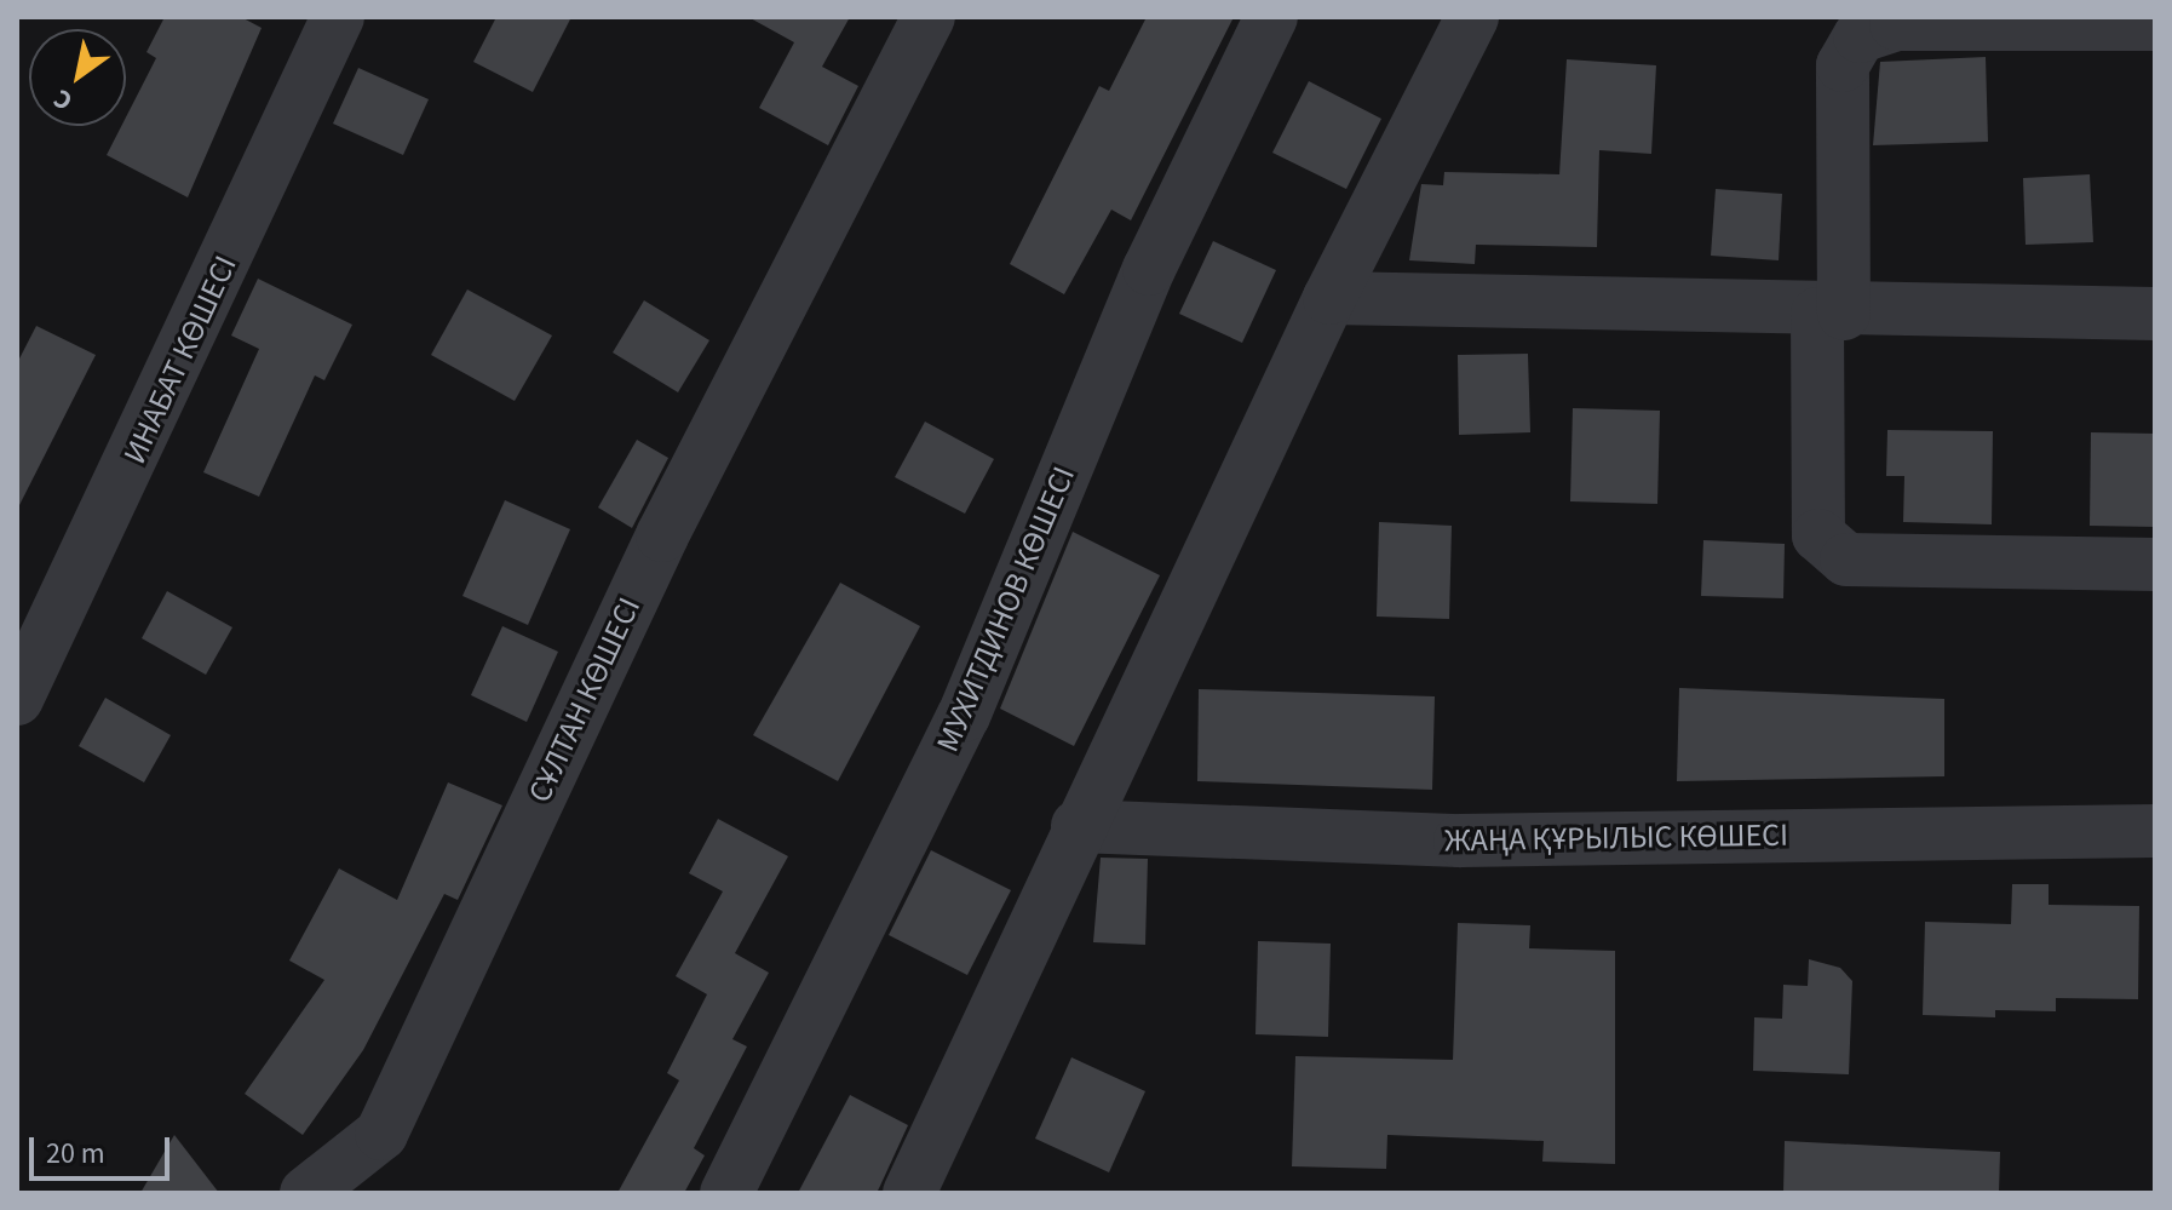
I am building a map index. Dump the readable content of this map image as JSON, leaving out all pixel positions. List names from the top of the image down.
{
  "streets": {
    "street": [
      "ИНАБАТ КӨШЕСІ",
      "МУХИТДИНОВ КӨШЕСІ",
      "СҰЛТАН КӨШЕСІ",
      "ЖАҢА ҚҰРЫЛЫС КӨШЕСІ"
    ]
  },
  "scale_bar": "20 m",
  "north": "bottom left"
}
